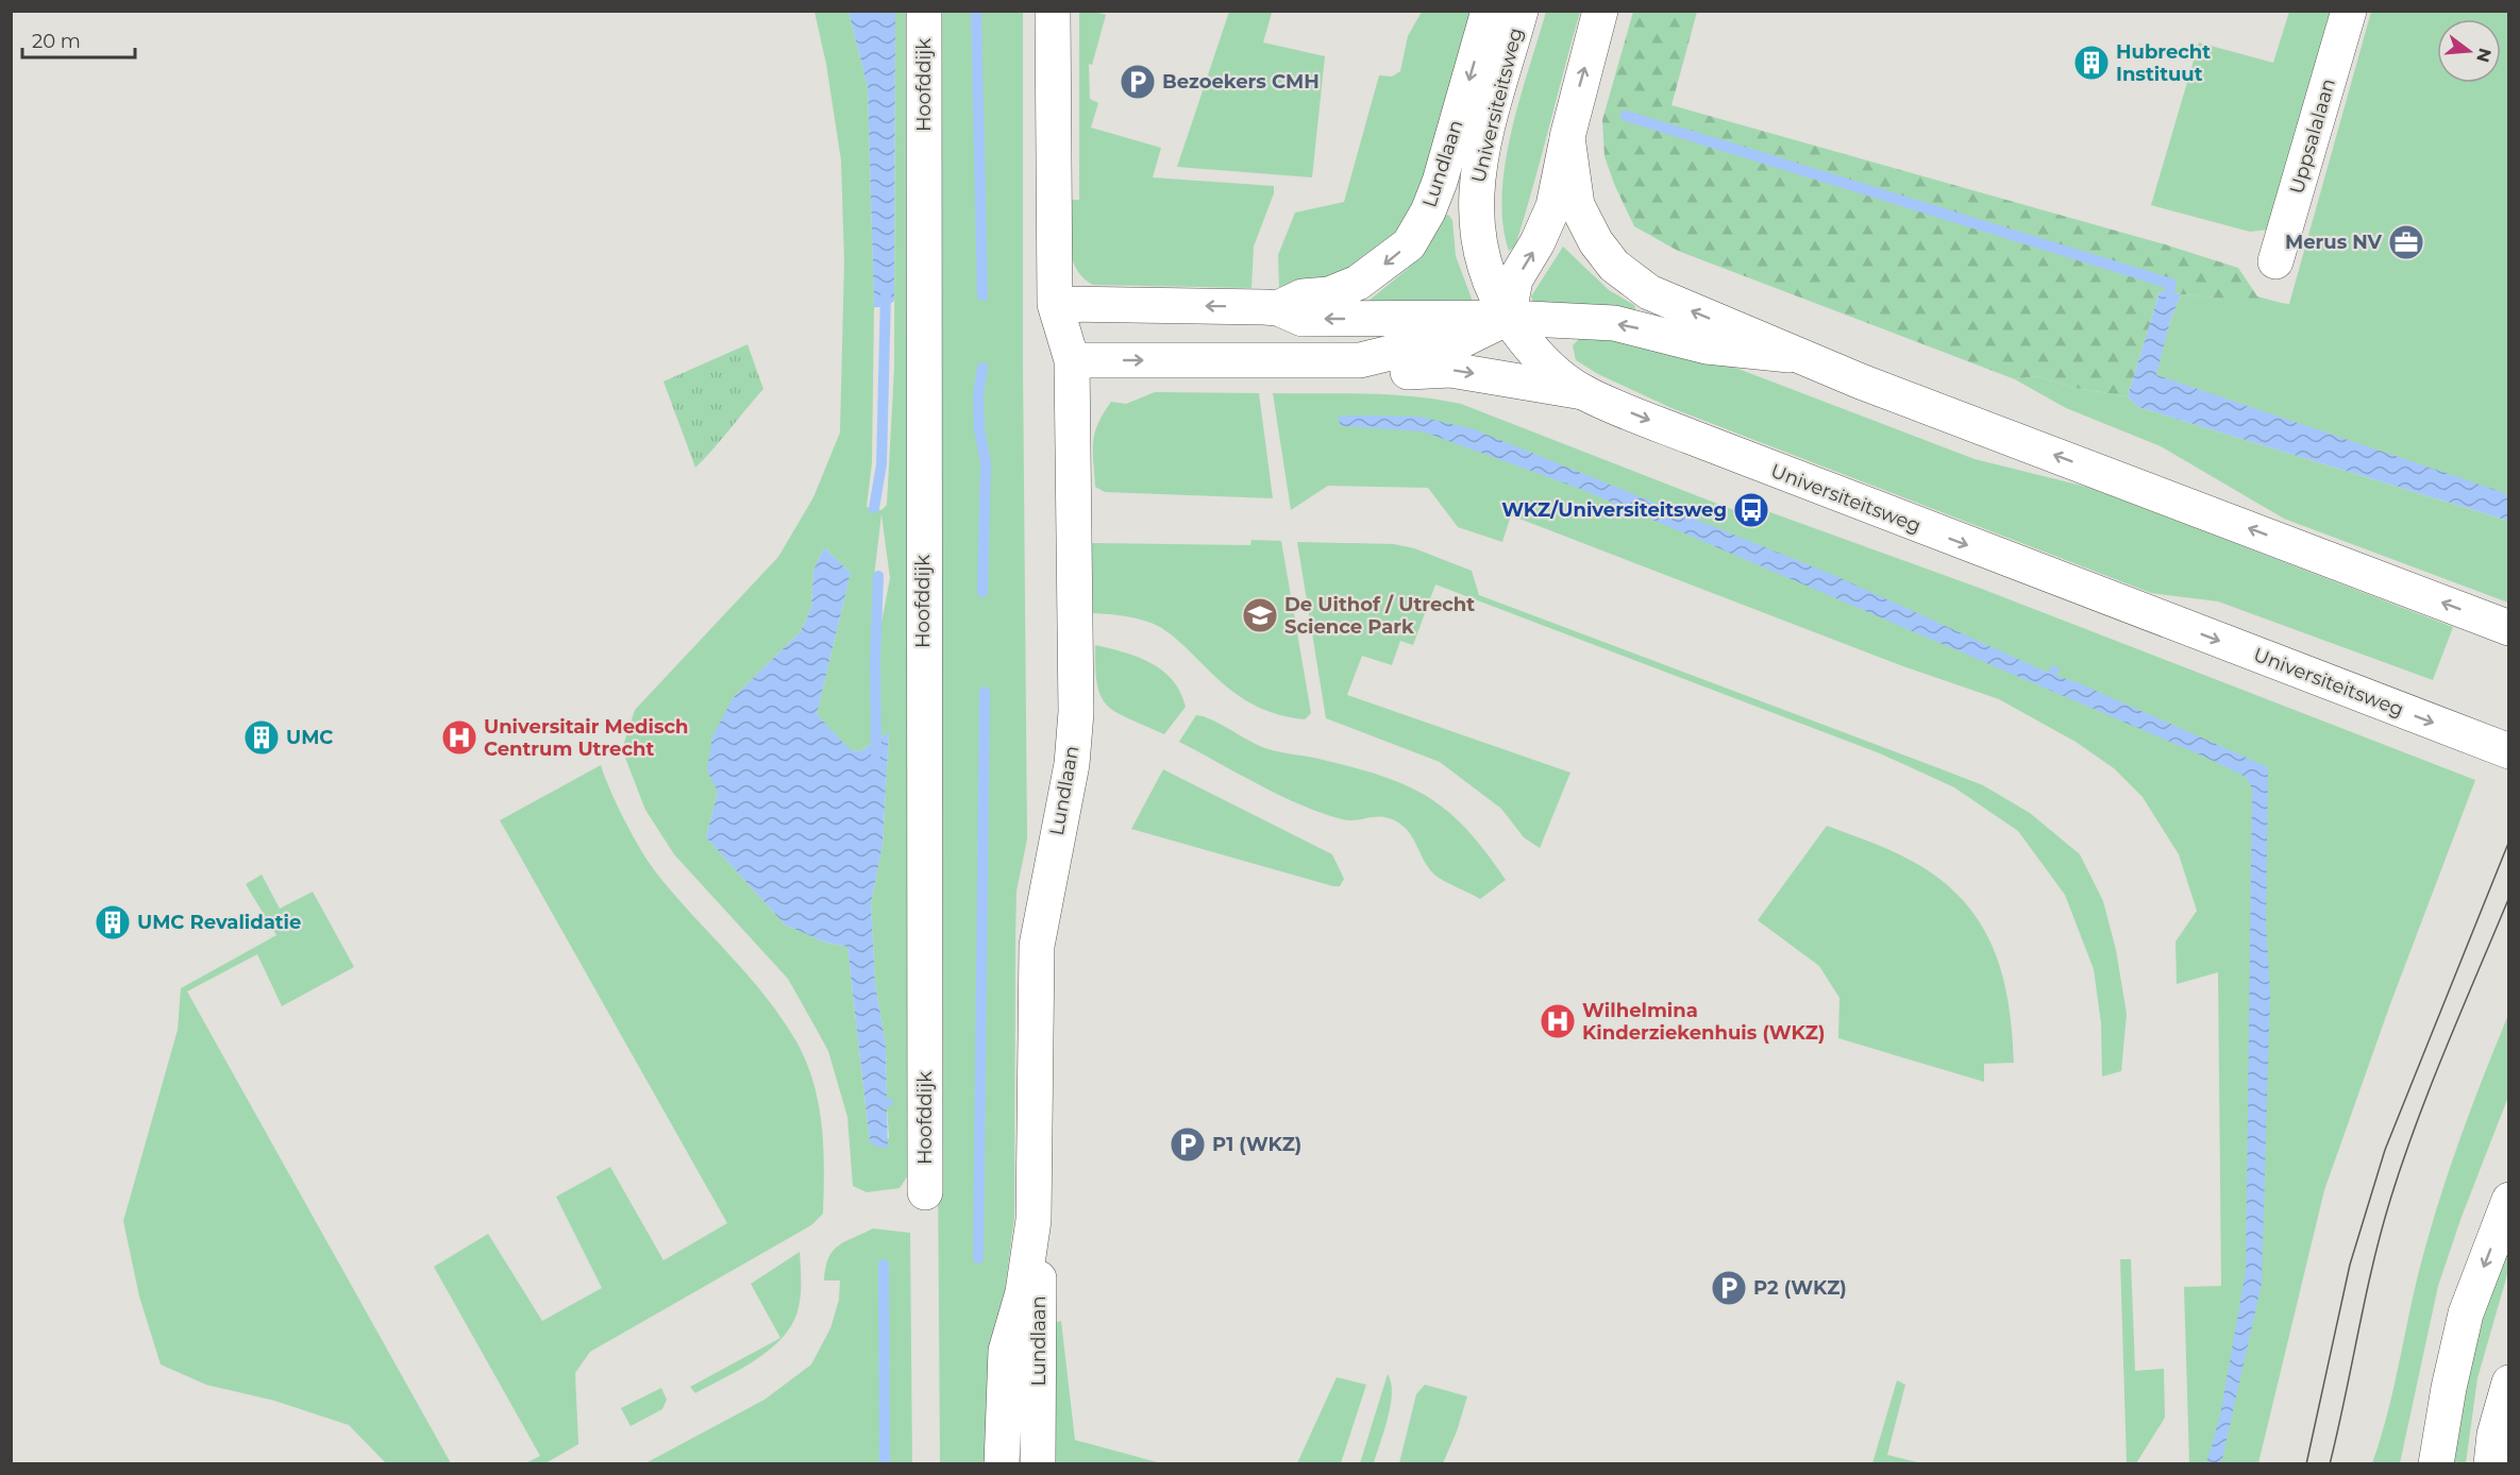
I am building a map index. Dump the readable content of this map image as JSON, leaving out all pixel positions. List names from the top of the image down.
{
  "streets": {
    "main road": [
      "Hoofddijk",
      "Universiteitsweg",
      "Uppsalalaan",
      "Lundlaan"
    ]
  },
  "crossings": [
    ["Universiteitsweg", "Lundlaan"]
  ],
  "places": {
    "building": ["Hubrecht Instituut", "UMC", "UMC Revalidatie"],
    "parking": ["Bezoekers CMH", "P1 (WKZ)", "P2 (WKZ)"],
    "office": ["Merus NV"],
    "bus stop": ["WKZ/Universiteitsweg"],
    "school or university": ["De Uithof / Utrecht Science Park"],
    "hospital": ["Universitair Medisch Centrum Utrecht", "Wilhelmina Kinderziekenhuis (WKZ)"]
  },
  "scale_bar": "20 m",
  "north": "right"
}
